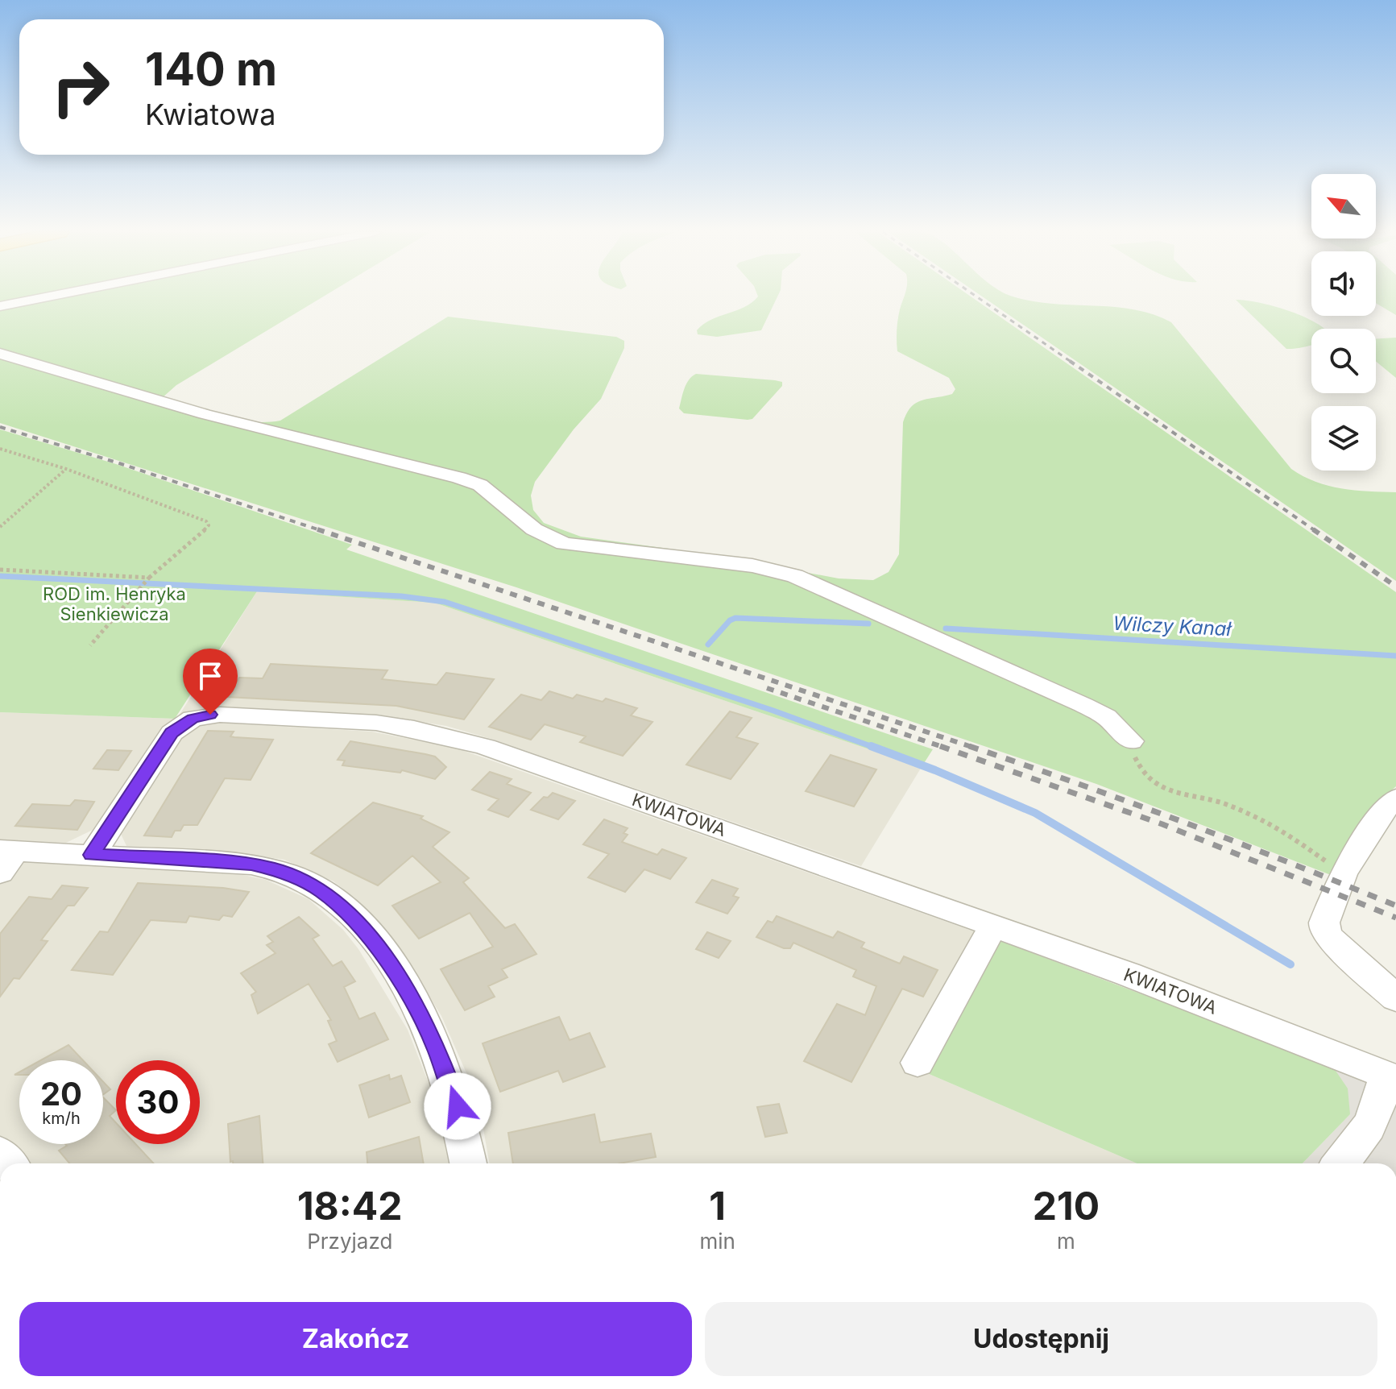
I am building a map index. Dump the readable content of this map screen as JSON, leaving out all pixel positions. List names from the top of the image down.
{
  "streets": {
    "street": ["KWIATOWA"]
  },
  "water": ["Wilczy Kanał"],
  "parks": ["ROD im. Henryka Sienkiewicza"],
  "north": "top left",
  "page": {
    "turn": ["140 m", "Kwiatowa"],
    "speed": "20 km/h",
    "limit": "30",
    "eta": [
      "18:42",
      "Przyjazd",
      "1",
      "min",
      "210",
      "m"
    ],
    "buttons": ["Zakończ", "Udostępnij"]
  }
}
